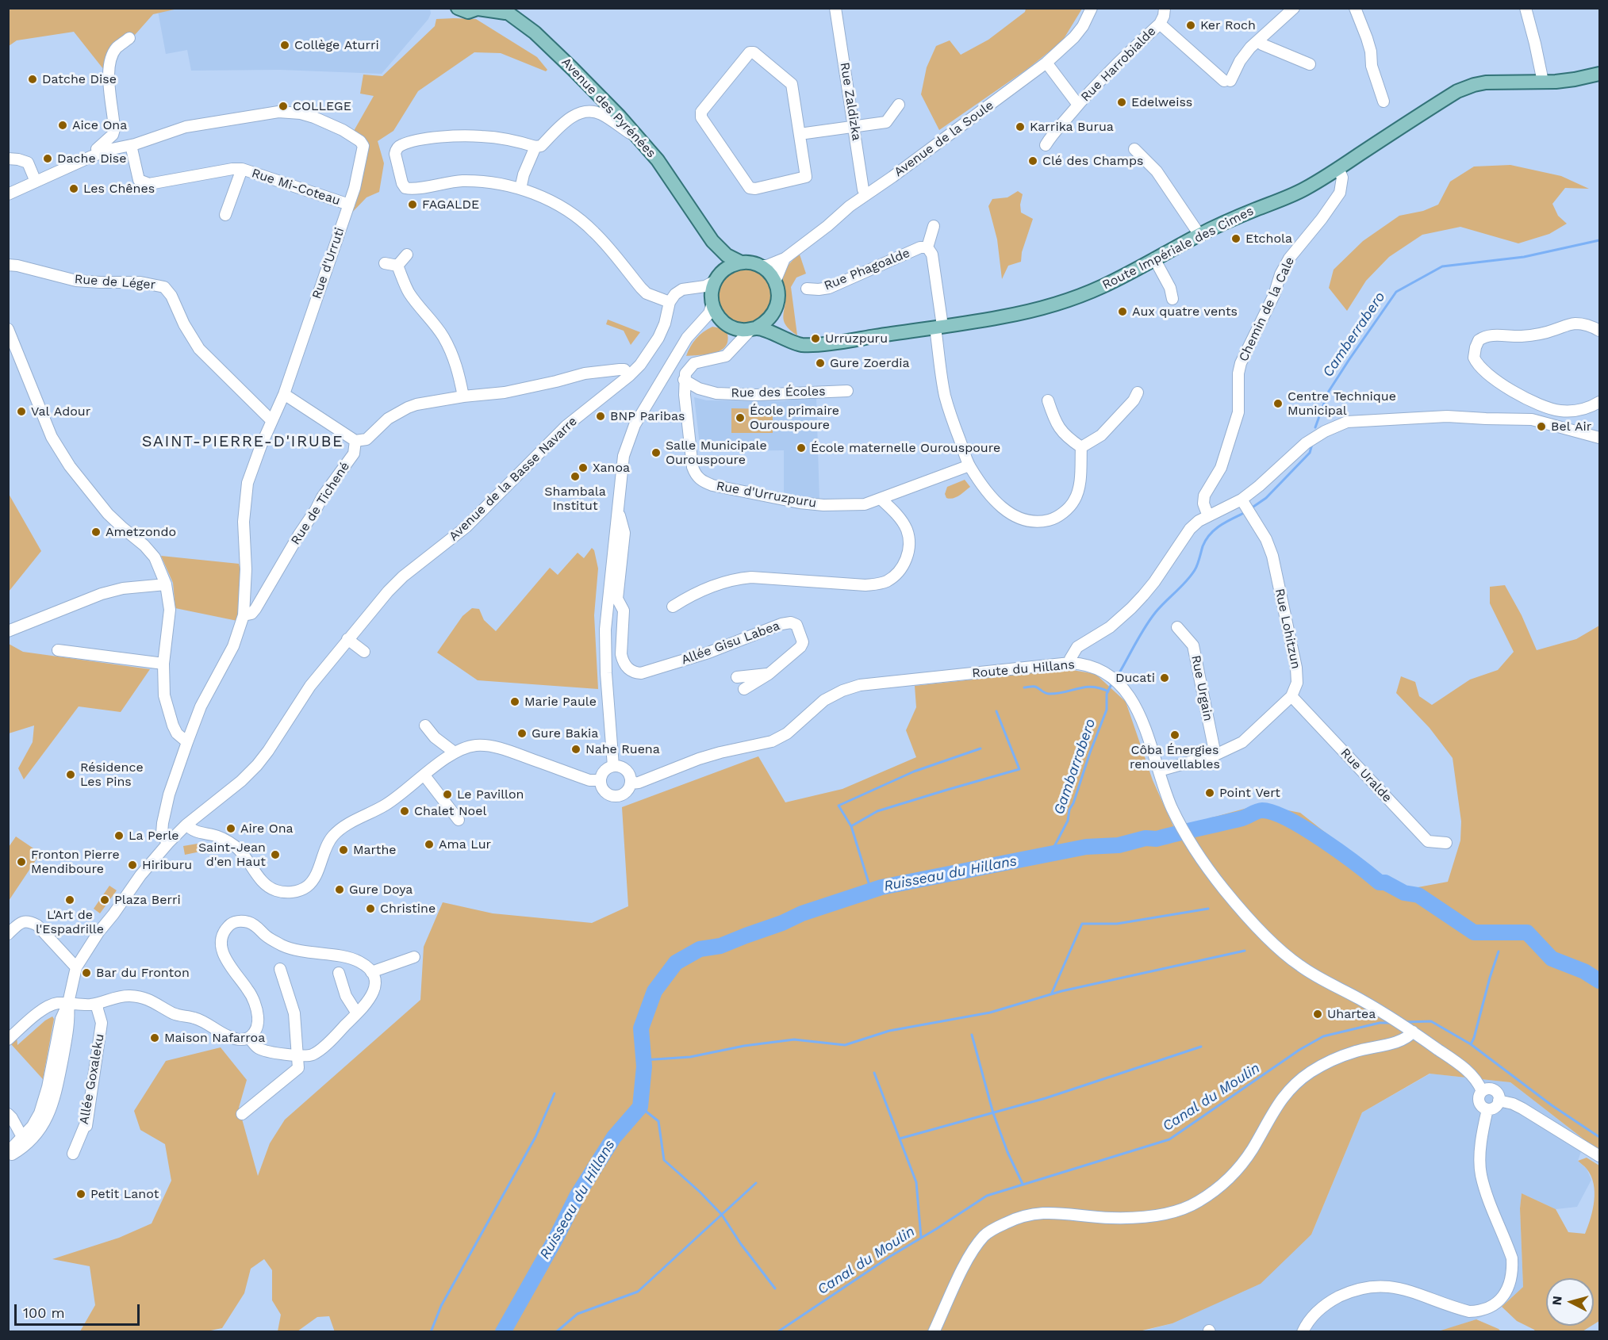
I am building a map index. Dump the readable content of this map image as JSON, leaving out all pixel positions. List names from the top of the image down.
{
  "streets": {
    "main road": ["Avenue des Pyrénées", "Route Impériale des Cimes"],
    "street": [
      "Rue Harrobialde",
      "Rue Zaldizka",
      "Avenue de la Soule",
      "Rue Mi-Coteau",
      "Rue d'Urruti",
      "Rue Phagoalde",
      "Rue de Léger",
      "Chemin de la Cale",
      "Rue des Écoles",
      "Avenue de la Basse Navarre",
      "Rue d'Urruzpuru",
      "Rue de Tichené",
      "Rue Lohitzun",
      "Allée Gisu Labea",
      "Route du Hillans",
      "Rue Urgain",
      "Rue Uralde",
      "Allée Goxaleku"
    ]
  },
  "crossings": [
    ["Rue Harrobialde", "Avenue de la Soule"],
    ["Rue Zaldizka", "Avenue de la Soule"],
    ["Avenue des Pyrénées", "Avenue de la Soule"],
    ["Avenue des Pyrénées", "Route Impériale des Cimes"],
    ["Avenue de la Soule", "Route Impériale des Cimes"],
    ["Rue Mi-Coteau", "Rue d'Urruti"],
    ["Route Impériale des Cimes", "Rue Phagoalde"],
    ["Route Impériale des Cimes", "Chemin de la Cale"],
    ["Rue d'Urruti", "Rue de Léger"],
    ["Rue d'Urruti", "Rue de Tichené"],
    ["Rue Phagoalde", "Rue d'Urruzpuru"],
    ["Rue des Écoles", "Rue d'Urruzpuru"],
    ["Rue Lohitzun", "Rue Uralde"]
  ],
  "districts": ["SAINT-PIERRE-D'IRUBE"],
  "water": [
    "Camberrabero",
    "Gambarrabero",
    "Ruisseau du Hillans",
    "Canal du Moulin"
  ],
  "places": [
    "Ker Roch",
    "Collège Aturri",
    "Datche Dise",
    "Edelweiss",
    "COLLEGE",
    "Aice Ona",
    "Karrika Burua",
    "Dache Dise",
    "Clé des Champs",
    "Les Chênes",
    "FAGALDE",
    "Etchola",
    "Aux quatre vents",
    "Urruzpuru",
    "Gure Zoerdia",
    "Centre Technique Municipal",
    "Val Adour",
    "BNP Paribas",
    "École primaire Ourouspoure",
    "Bel Air",
    "École maternelle Ourouspoure",
    "Salle Municipale Ourouspoure",
    "Xanoa",
    "Shambala Institut",
    "Ametzondo",
    "Ducati",
    "Marie Paule",
    "Gure Bakia",
    "Côba Énergies renouvellables",
    "Nahe Ruena",
    "Résidence Les Pins",
    "Point Vert",
    "Le Pavillon",
    "Chalet Noel",
    "Aire Ona",
    "La Perle",
    "Ama Lur",
    "Marthe",
    "Saint-Jean d'en Haut",
    "Fronton Pierre Mendiboure",
    "Hiriburu",
    "Gure Doya",
    "L'Art de l'Espadrille",
    "Plaza Berri",
    "Christine",
    "Bar du Fronton",
    "Uhartea",
    "Maison Nafarroa",
    "Petit Lanot"
  ],
  "scale_bar": "100 m",
  "north": "left"
}
